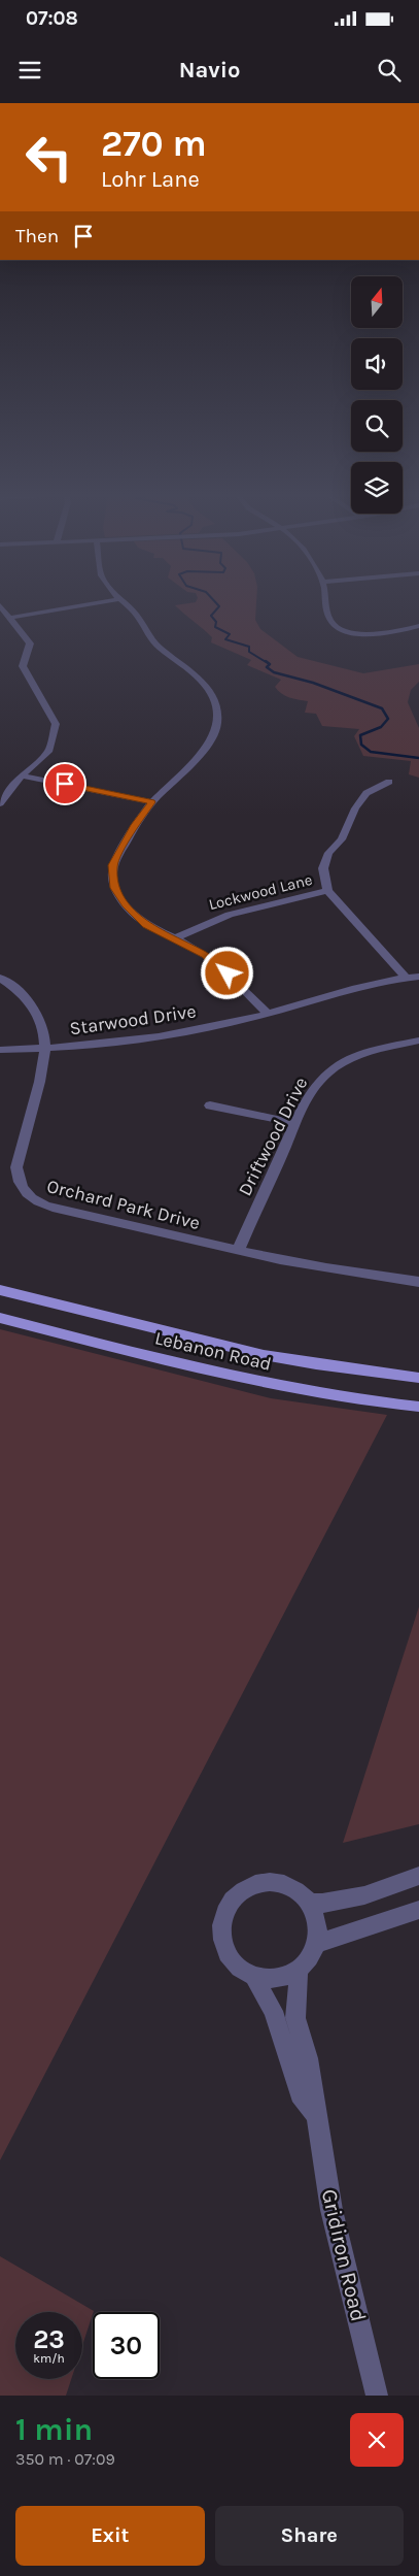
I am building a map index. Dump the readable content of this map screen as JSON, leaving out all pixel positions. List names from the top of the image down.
{
  "streets": {
    "main road": ["Lebanon Road"],
    "street": [
      "Lockwood Lane",
      "Starwood Drive",
      "Driftwood Drive",
      "Orchard Park Drive",
      "Gridiron Road"
    ]
  },
  "crossings": [
    ["Starwood Drive", "Orchard Park Drive"],
    ["Driftwood Drive", "Orchard Park Drive"]
  ],
  "north": "top",
  "page": {
    "status": "07:08",
    "header": "Navio",
    "turn": ["270 m", "Lohr Lane"],
    "then": "Then",
    "speed": "23 km/h",
    "limit": "30",
    "heading": ["1 min", "350 m · 07:09"],
    "buttons": ["Exit", "Share"]
  }
}
